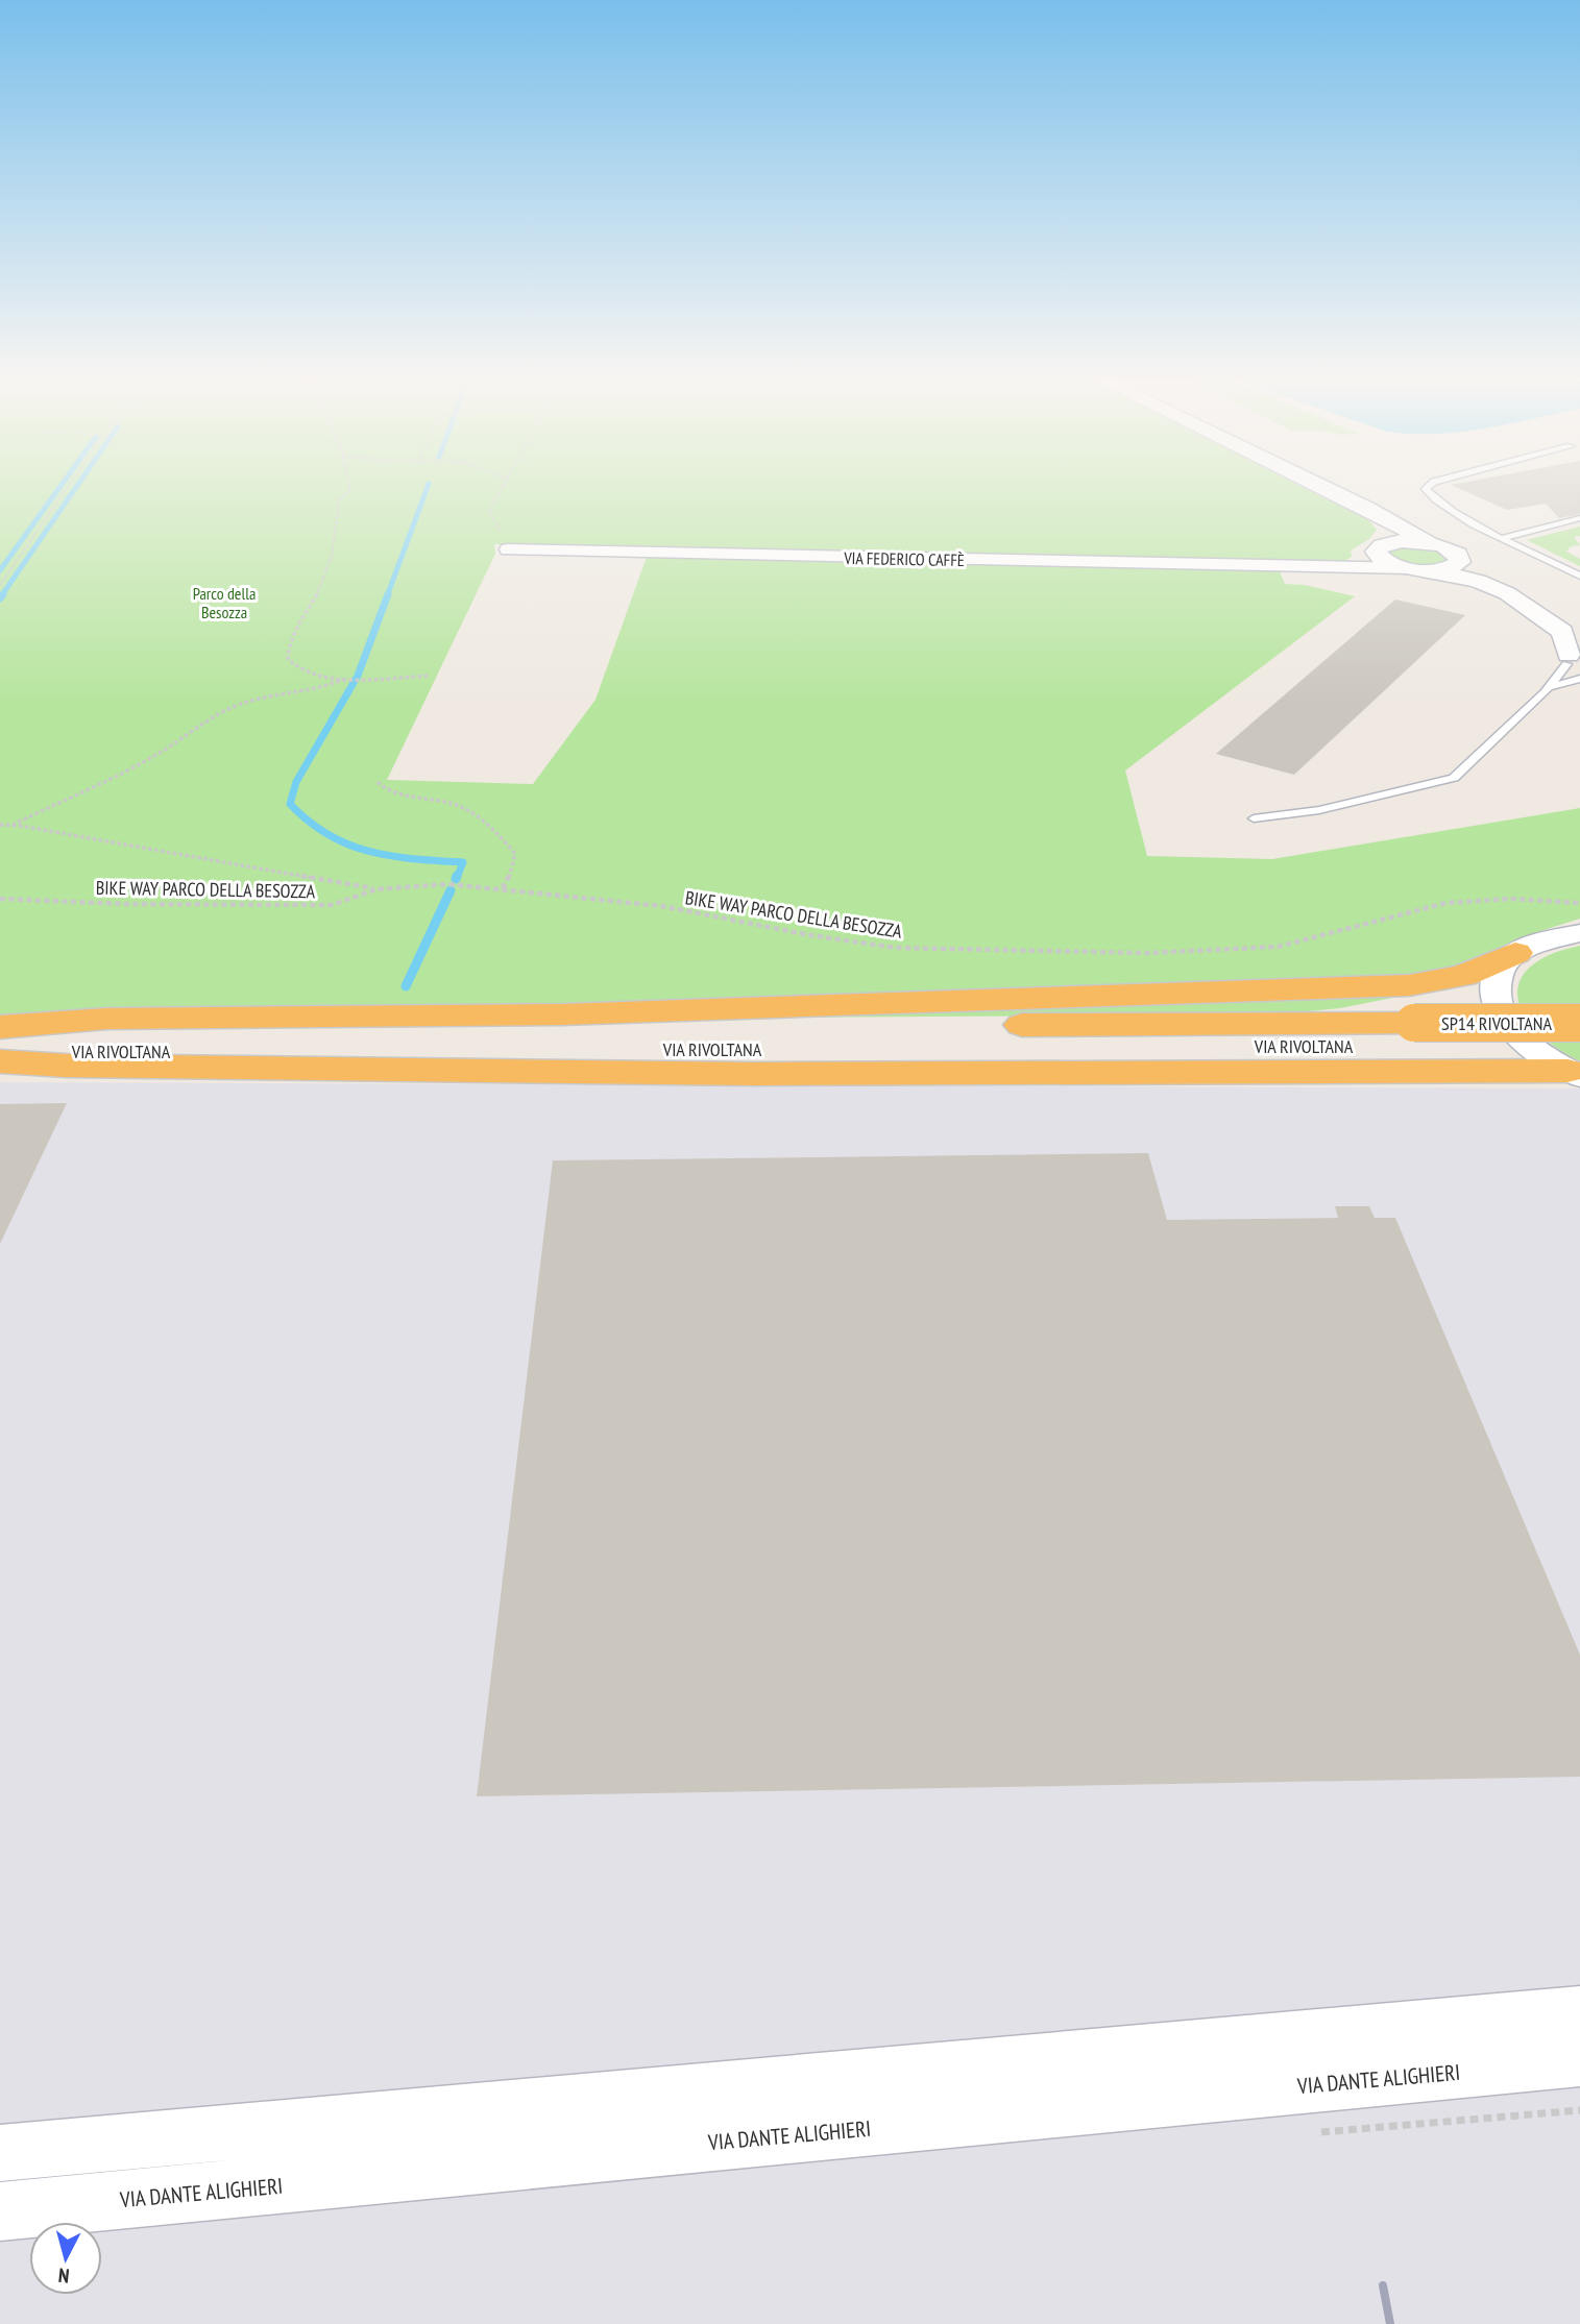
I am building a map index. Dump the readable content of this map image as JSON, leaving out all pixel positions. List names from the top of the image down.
{
  "streets": {
    "highway": ["SP14 RIVOLTANA", "VIA RIVOLTANA"],
    "street": ["VIA FEDERICO CAFFÈ", "VIA DANTE ALIGHIERI"],
    "path": ["BIKE WAY PARCO DELLA BESOZZA"]
  },
  "crossings": [
    ["SP14 RIVOLTANA", "VIA RIVOLTANA"]
  ],
  "parks": ["Parco della Besozza"],
  "north": "bottom"
}
